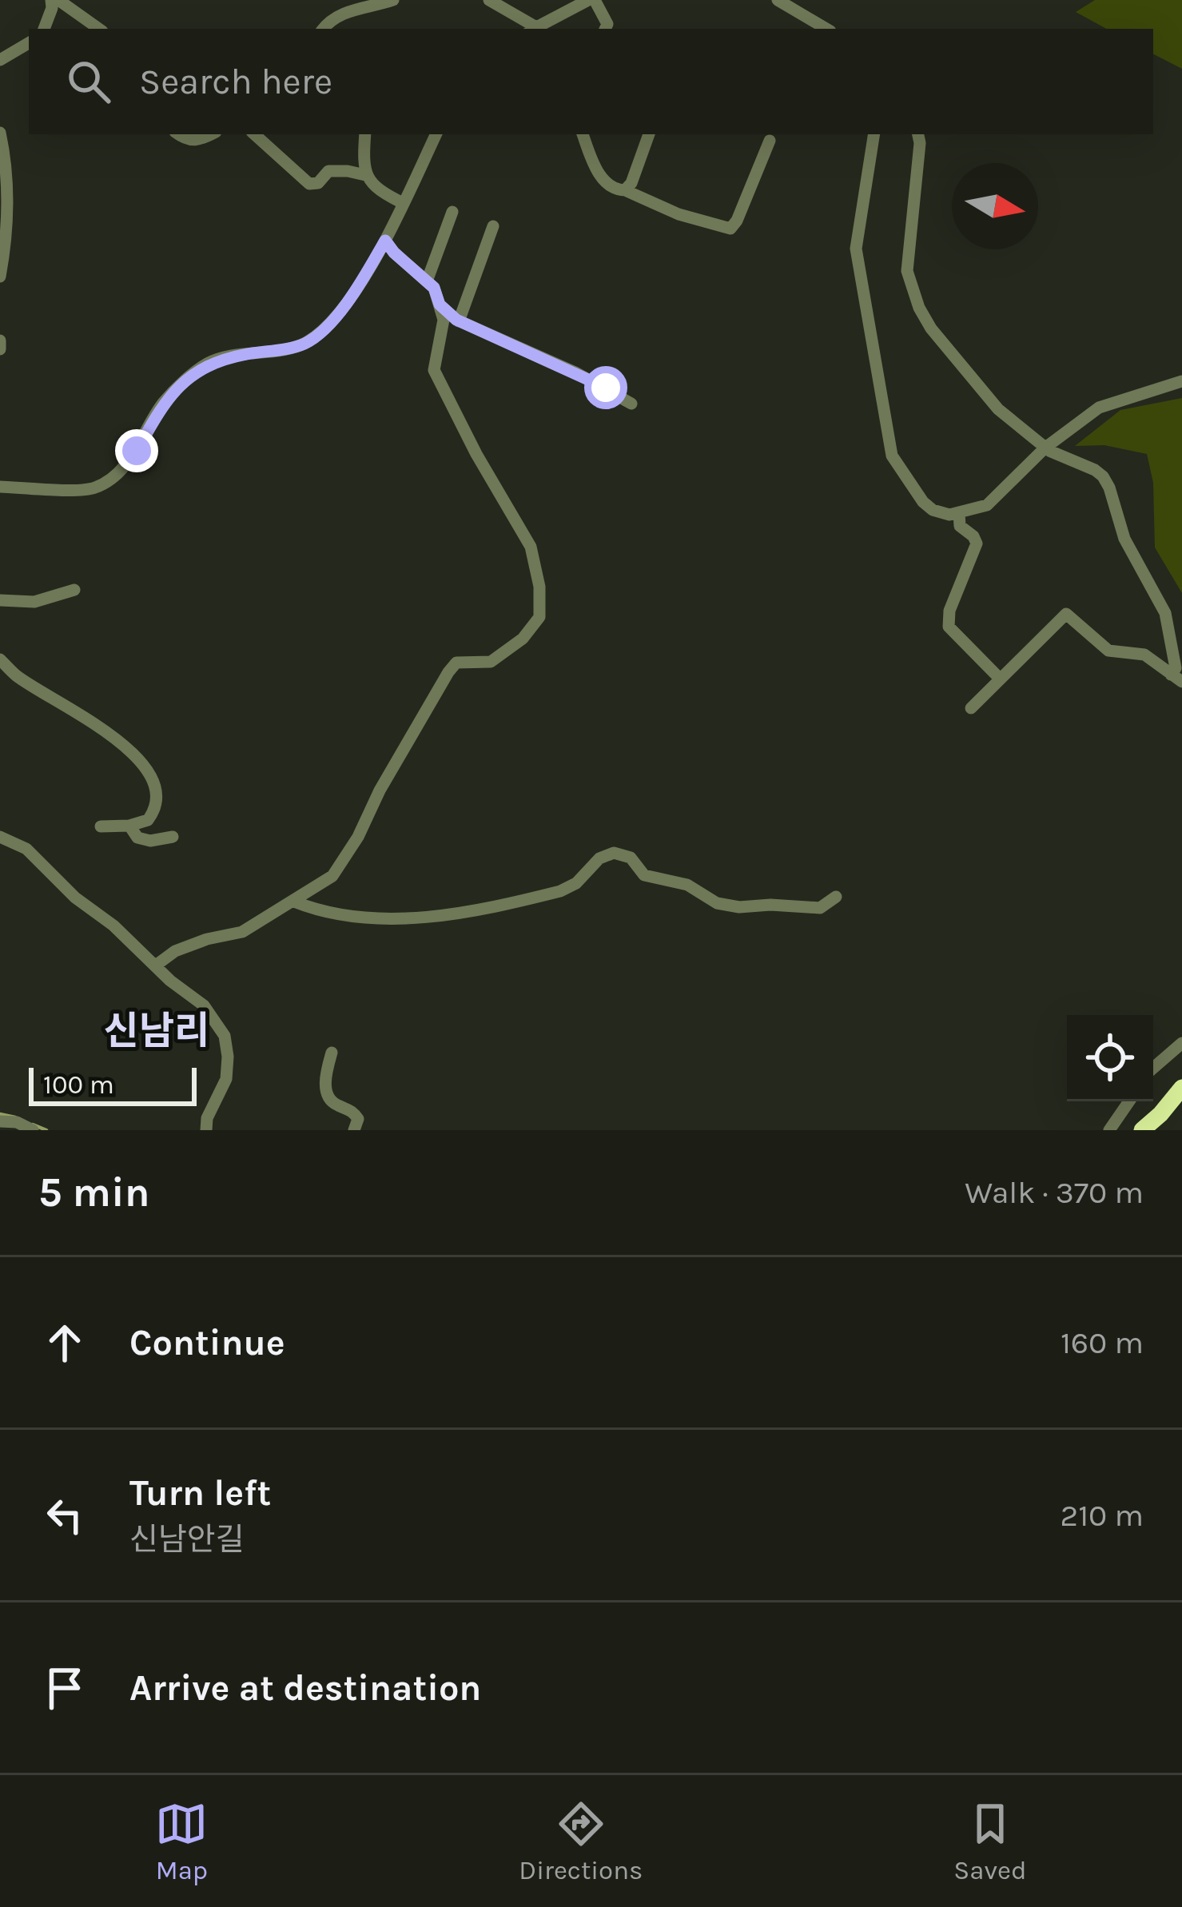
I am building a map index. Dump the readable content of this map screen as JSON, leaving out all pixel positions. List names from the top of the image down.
{
  "districts": ["신남리"],
  "scale_bar": "100 m",
  "north": "right",
  "page": {
    "search": "Search here",
    "scale": "100 m",
    "heading": ["5 min", "Walk · 370 m"],
    "list": [
      ["Continue", "160 m"],
      ["Turn left", "신남안길", "210 m"],
      "Arrive at destination"
    ],
    "nav": ["Map", "Directions", "Saved"]
  }
}
